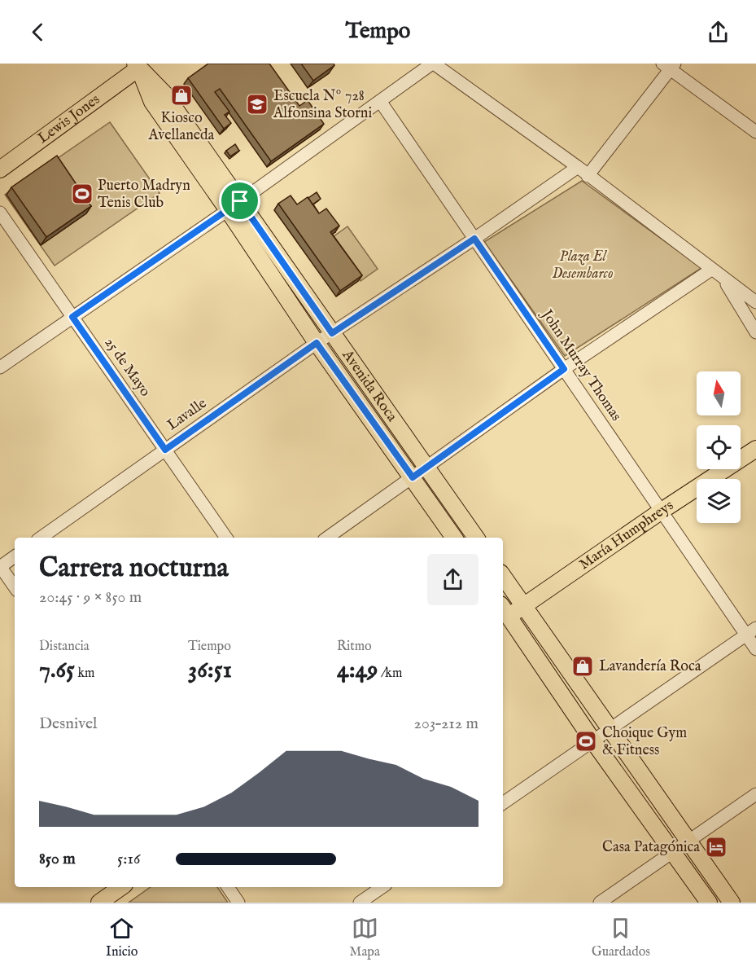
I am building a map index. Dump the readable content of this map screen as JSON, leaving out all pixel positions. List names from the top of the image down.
{
  "streets": {
    "main road": ["Lewis Jones", "Avenida Roca", "María Humphreys"],
    "street": ["John Murray Thomas", "25 de Mayo", "Lavalle"]
  },
  "crossings": [
    ["Lewis Jones", "Avenida Roca"],
    ["John Murray Thomas", "Lavalle"],
    ["John Murray Thomas", "María Humphreys"],
    ["25 de Mayo", "Lavalle"],
    ["Avenida Roca", "Lavalle"]
  ],
  "parks": ["Plaza El Desembarco"],
  "places": {
    "shop": ["Kiosco Avellaneda", "Lavandería Roca"],
    "school or university": ["Escuela Nº 728 Alfonsina Storni"],
    "sports": ["Puerto Madryn Tenis Club", "Choique Gym & Fitness"],
    "hotel": ["Casa Patagónica"]
  },
  "north": "top",
  "page": {
    "header": "Tempo",
    "heading": ["Carrera nocturna", "20:45 · 9 × 850 m"],
    "stats": [
      ["Distancia", "7.65 km"],
      ["Tiempo", "36:51"],
      ["Ritmo", "4:49 /km"]
    ],
    "chart": ["Desnivel", "203–212 m"],
    "list": [
      {
        "name": "850 m",
        "note": "5:16"
      }
    ],
    "tabs": ["Inicio", "Mapa", "Guardados"]
  }
}
